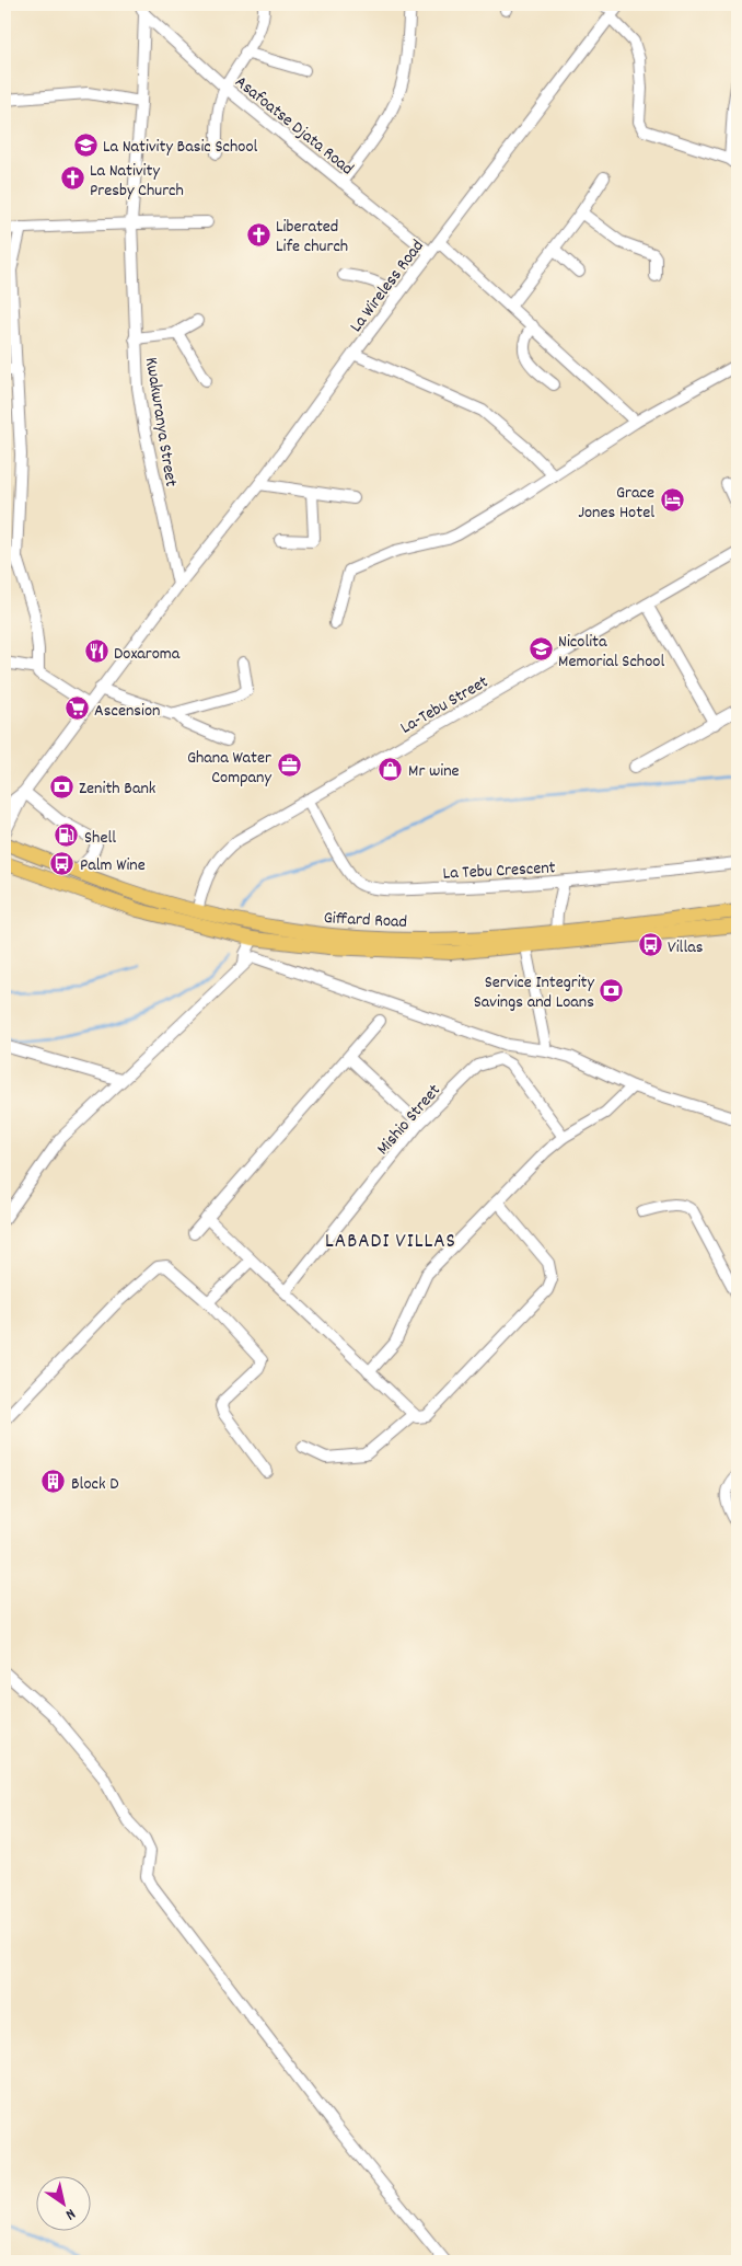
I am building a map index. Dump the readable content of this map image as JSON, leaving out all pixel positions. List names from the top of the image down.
{
  "streets": {
    "main road": ["Giffard Road"],
    "street": [
      "Asafoatse Djata Road",
      "La Wireless Road",
      "Kwakwranya Street",
      "La-Tebu Street",
      "La Tebu Crescent",
      "Mishio Street"
    ]
  },
  "crossings": [
    ["Asafoatse Djata Road", "La Wireless Road"],
    ["Asafoatse Djata Road", "Kwakwranya Street"],
    ["La Wireless Road", "Kwakwranya Street"],
    ["La-Tebu Street", "La Tebu Crescent"],
    ["La-Tebu Street", "Giffard Road"]
  ],
  "districts": ["LABADI VILLAS"],
  "places": {
    "school or university": ["La Nativity Basic School", "Nicolita Memorial School"],
    "church": ["La Nativity Presby Church", "Liberated Life church"],
    "hotel": ["Grace Jones Hotel"],
    "restaurant": ["Doxaroma"],
    "supermarket": ["Ascension"],
    "office": ["Ghana Water Company"],
    "shop": ["Mr wine"],
    "bank": ["Zenith Bank", "Service Integrity Savings and Loans"],
    "fuel station": ["Shell"],
    "bus stop": ["Palm Wine", "Villas"],
    "building": ["Block D"]
  },
  "north": "bottom right"
}
